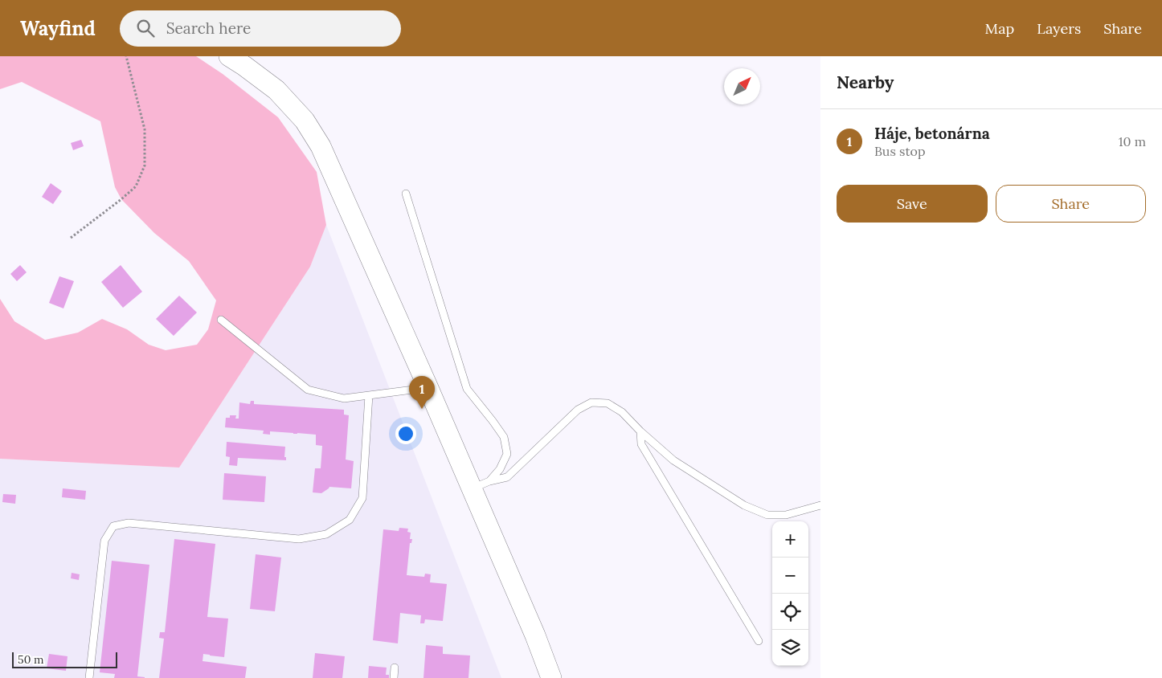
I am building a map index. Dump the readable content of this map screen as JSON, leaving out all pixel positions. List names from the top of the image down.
{
  "scale_bar": "50 m",
  "north": "top right",
  "page": {
    "header": "Wayfind",
    "search": "Search here",
    "nav": ["Map", "Layers", "Share"],
    "heading": "Nearby",
    "list": [
      {
        "mark": "1",
        "name": "Háje, betonárna",
        "note": "Bus stop",
        "value": "10 m"
      }
    ],
    "buttons": ["Save", "Share"],
    "pins": "1",
    "map_buttons": ["+", "−"],
    "scale": "50 m"
  }
}
